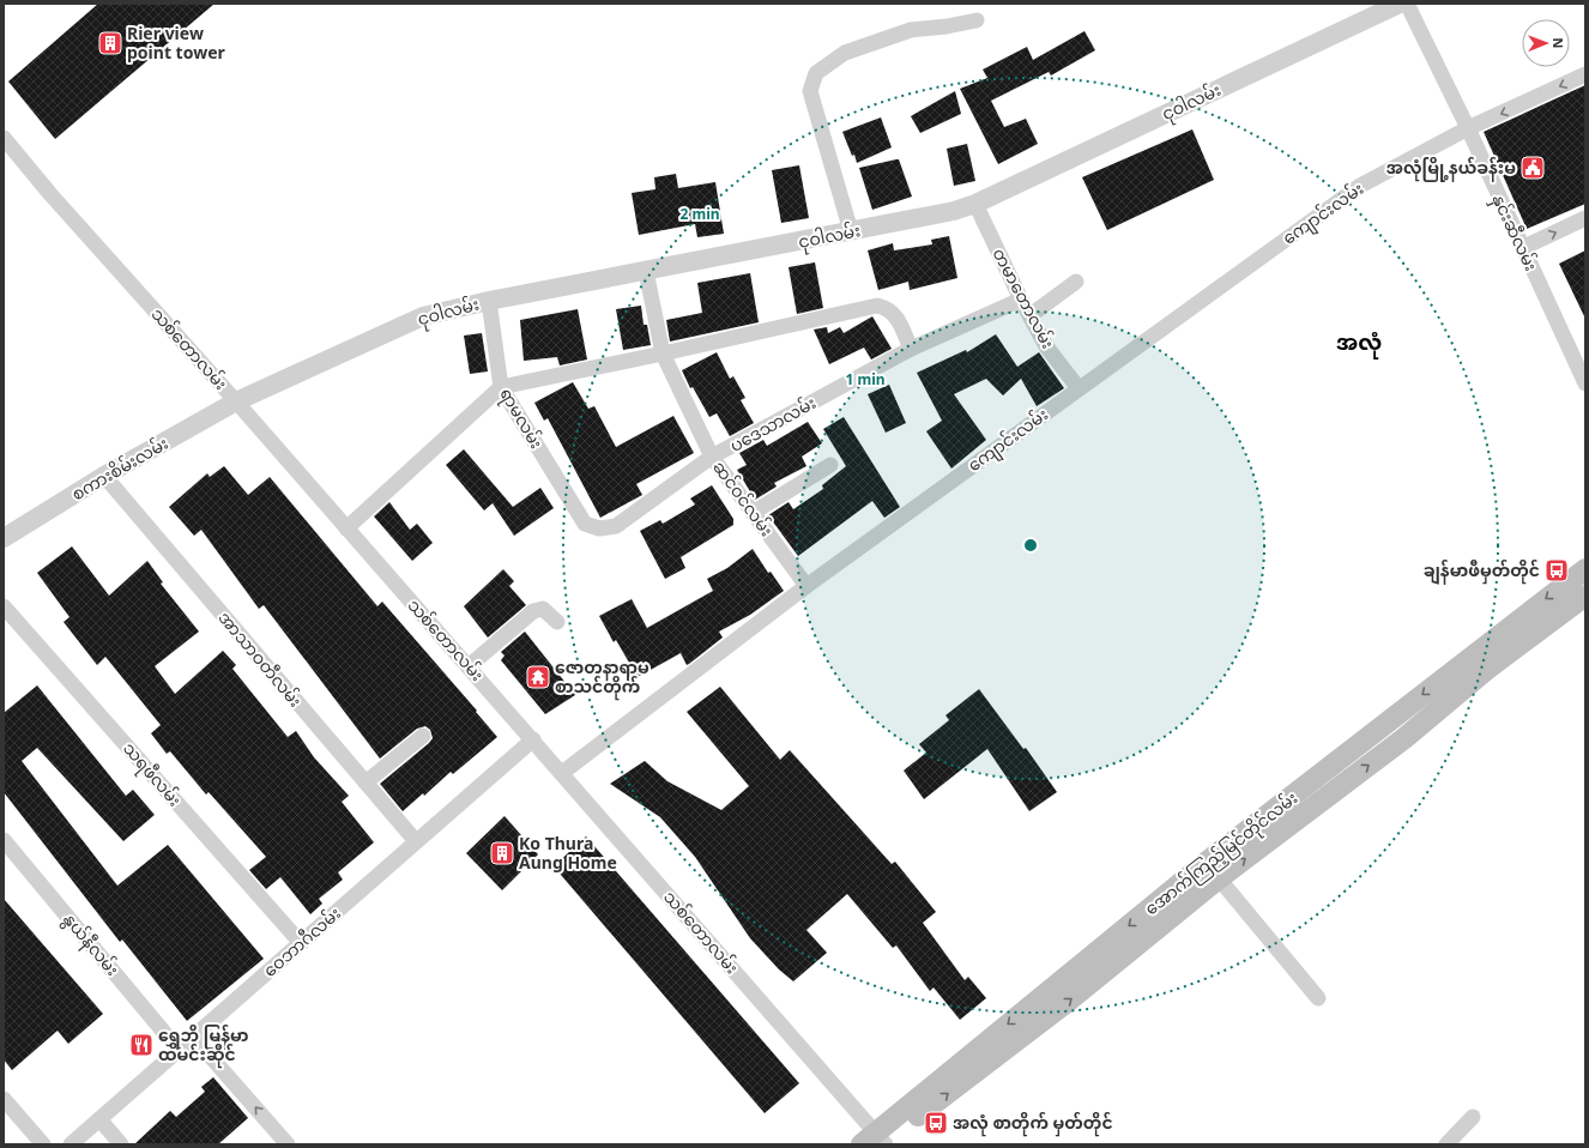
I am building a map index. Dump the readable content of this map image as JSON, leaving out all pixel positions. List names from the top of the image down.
{
  "streets": {
    "main road": ["အောက်ကြည့်မြင်တိုင်လမ်း"],
    "street": [
      "ငုဝါလမ်း",
      "ကျောင်းလမ်း",
      "နှင်းဆီလမ်း",
      "တမာတောလမ်း",
      "သစ်တောလမ်း",
      "ရာမလမ်း",
      "ပဒေသာလမ်း",
      "စကားစိမ်းလမ်း",
      "ဆင်ဝင်လမ်း",
      "အာသာဝတီလမ်း",
      "သရဖီလမ်း",
      "ဝေဘာဂီလမ်း",
      "နွယ်နီလမ်း"
    ]
  },
  "crossings": [
    ["ငုဝါလမ်း", "တမာတောလမ်း"],
    ["ငုဝါလမ်း", "သစ်တောလမ်း"],
    ["ငုဝါလမ်း", "ရာမလမ်း"],
    ["ငုဝါလမ်း", "စကားစိမ်းလမ်း"],
    ["ငုဝါလမ်း", "ဆင်ဝင်လမ်း"],
    ["ကျောင်းလမ်း", "နှင်းဆီလမ်း"],
    ["ကျောင်းလမ်း", "တမာတောလမ်း"],
    ["ကျောင်းလမ်း", "သစ်တောလမ်း"],
    ["ကျောင်းလမ်း", "ဆင်ဝင်လမ်း"],
    ["တမာတောလမ်း", "ပဒေသာလမ်း"],
    ["သစ်တောလမ်း", "စကားစိမ်းလမ်း"],
    ["သစ်တောလမ်း", "အောက်ကြည့်မြင်တိုင်လမ်း"],
    ["သစ်တောလမ်း", "ဝေဘာဂီလမ်း"],
    ["ရာမလမ်း", "ပဒေသာလမ်း"],
    ["ပဒေသာလမ်း", "ဆင်ဝင်လမ်း"],
    ["စကားစိမ်းလမ်း", "အာသာဝတီလမ်း"],
    ["အာသာဝတီလမ်း", "ဝေဘာဂီလမ်း"],
    ["သရဖီလမ်း", "ဝေဘာဂီလမ်း"],
    ["ဝေဘာဂီလမ်း", "နွယ်နီလမ်း"]
  ],
  "districts": ["အလုံ"],
  "places": {
    "building": ["Rier view point tower", "Ko Thura Aung Home"],
    "public building": ["အလုံမြို့နယ်ခန်းမ"],
    "bus stop": ["ချန်မာဖီမှတ်တိုင်", "အလုံ စာတိုက် မှတ်တိုင်"],
    "temple": ["ဇောတနာရာမ စာသင်တိုက်"],
    "restaurant": ["ရွှေဘို မြန်မာ ထမင်းဆိုင်"]
  },
  "north": "right",
  "rings": ["2 min", "1 min"]
}
